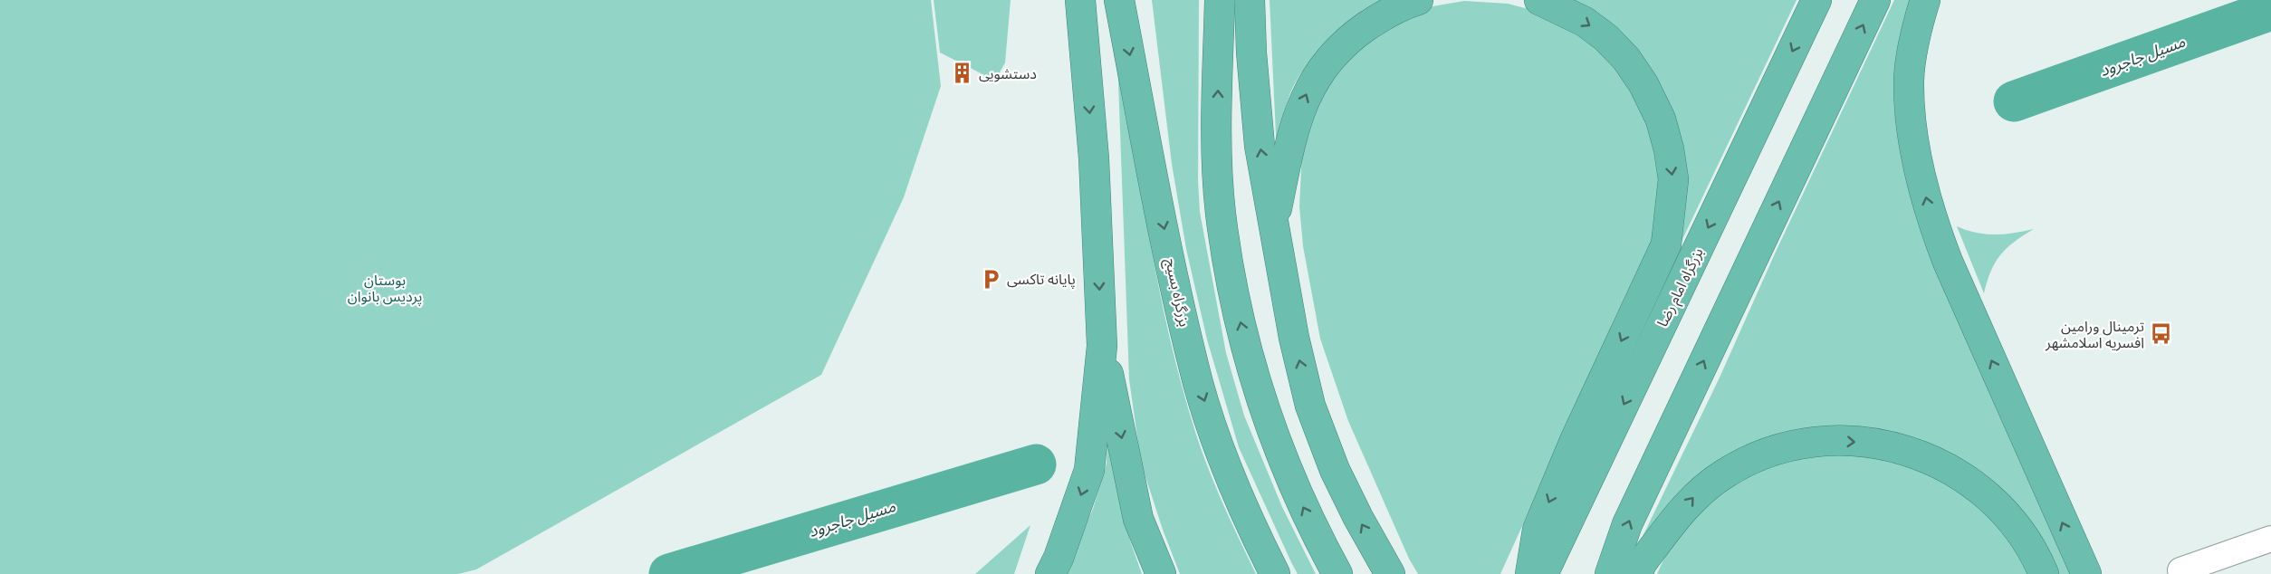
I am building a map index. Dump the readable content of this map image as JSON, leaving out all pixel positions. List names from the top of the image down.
{
  "streets": {
    "highway": ["بزرگراه امام رضا", "بزرگراه بسیج"]
  },
  "water": ["مسیل جاجرود"],
  "parks": ["بوستان پردیس بانوان"],
  "places": {
    "building": ["دستشویی"],
    "parking": ["پایانه تاکسی"],
    "bus stop": ["ترمینال ورامین افسریه اسلامشهر"]
  }
}
